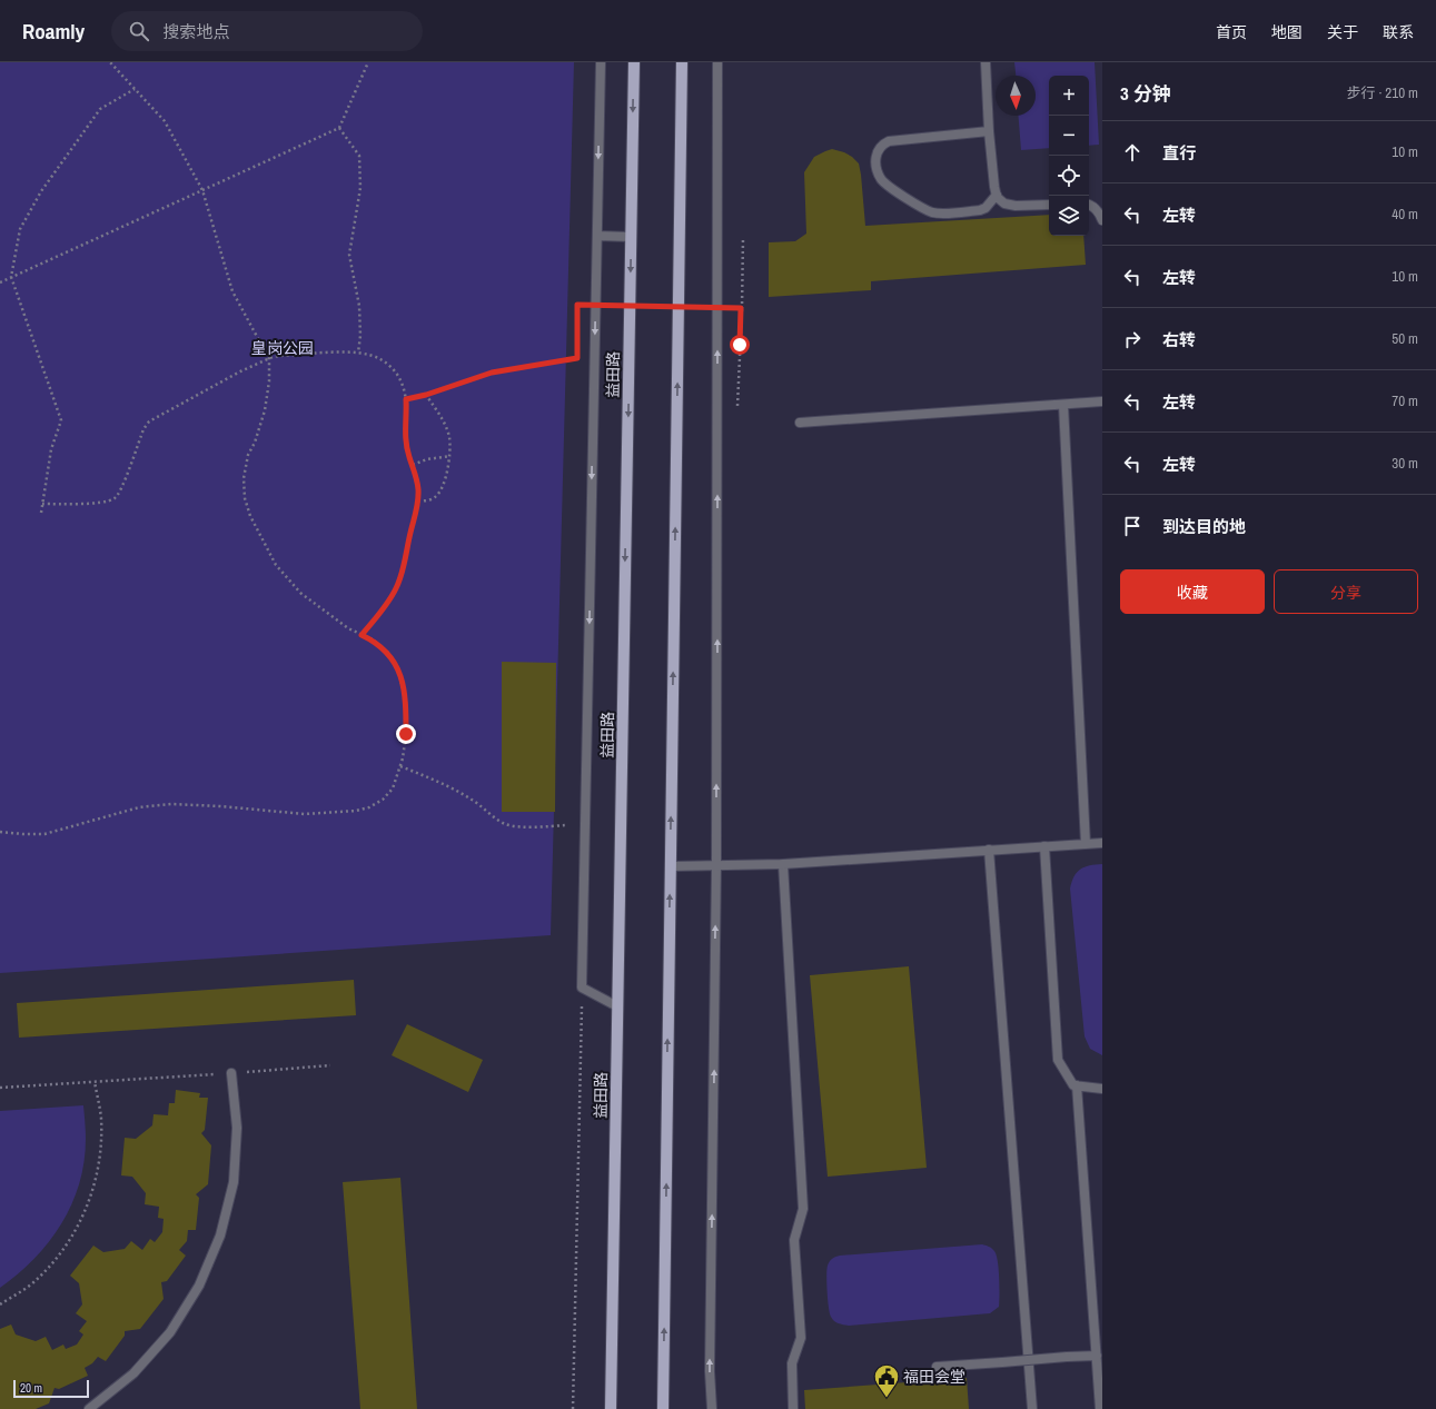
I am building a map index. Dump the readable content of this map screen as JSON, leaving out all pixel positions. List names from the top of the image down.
{
  "streets": {
    "main road": ["益田路"]
  },
  "parks": ["皇岗公园"],
  "places": {
    "public building": ["福田会堂"]
  },
  "scale_bar": "20 m",
  "north": "bottom",
  "page": {
    "header": "Roamly",
    "search": "搜索地点",
    "nav": [
      "首页",
      "地图",
      "关于",
      "联系"
    ],
    "heading": ["3 分钟", "步行 · 210 m"],
    "map_buttons": ["+", "−"],
    "list": [
      ["直行", "10 m"],
      ["左转", "40 m"],
      ["左转", "10 m"],
      ["右转", "50 m"],
      ["左转", "70 m"],
      ["左转", "30 m"],
      "到达目的地"
    ],
    "buttons": ["收藏", "分享"],
    "scale": "20 m"
  }
}
